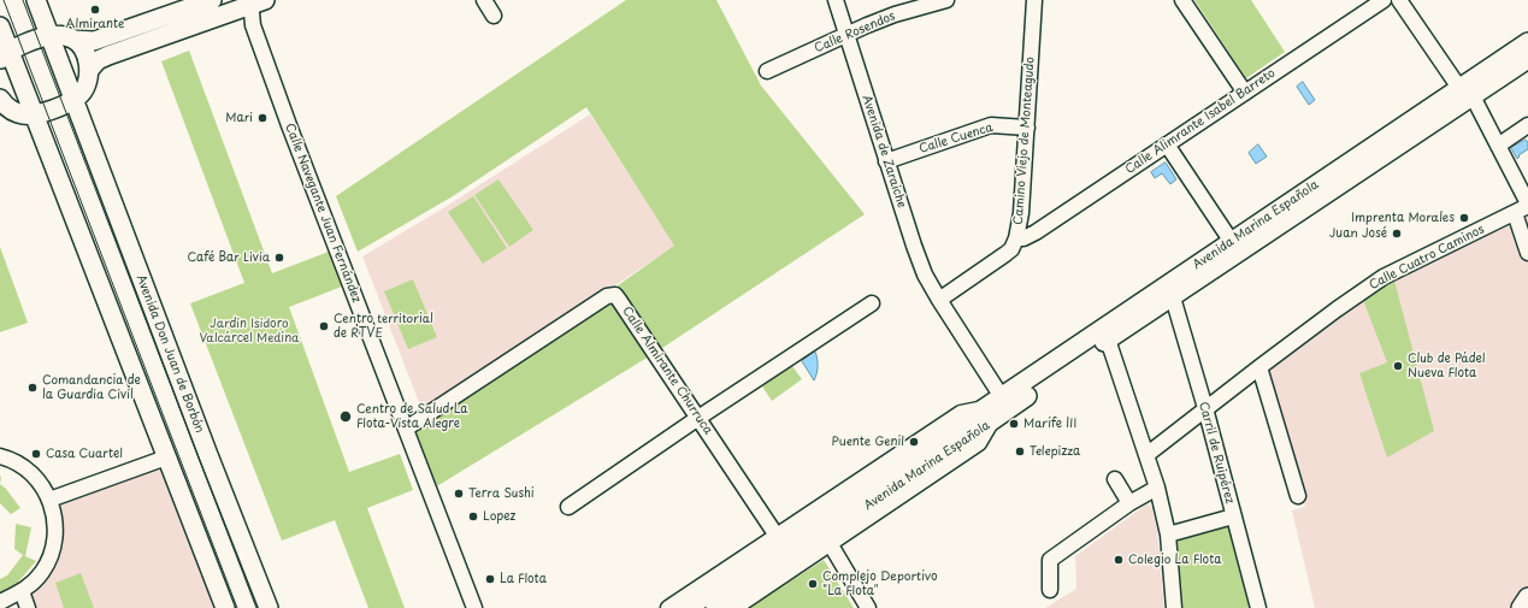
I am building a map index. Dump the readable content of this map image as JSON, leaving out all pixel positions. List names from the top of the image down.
{
  "streets": {
    "main road": ["Avenida Marina Española", "Avenida Don Juan de Borbón"],
    "street": [
      "Calle Rosendos",
      "Calle Alimrante Isabel Barreto",
      "Calle Cuenca",
      "Camino Viejo de Monteagudo",
      "Avenida de Zaraiche",
      "Calle Navegante Juan Fernández",
      "Calle Cuatro Caminos",
      "Calle Almirante Churruca",
      "Carril de Ruipérez"
    ]
  },
  "crossings": [
    ["Calle Rosendos", "Avenida de Zaraiche"],
    ["Calle Alimrante Isabel Barreto", "Camino Viejo de Monteagudo"],
    ["Calle Cuenca", "Camino Viejo de Monteagudo"],
    ["Calle Cuenca", "Avenida de Zaraiche"],
    ["Camino Viejo de Monteagudo", "Avenida de Zaraiche"],
    ["Calle Navegante Juan Fernández", "Calle Almirante Churruca"],
    ["Avenida Marina Española", "Calle Almirante Churruca"],
    ["Avenida Marina Española", "Carril de Ruipérez"],
    ["Calle Cuatro Caminos", "Carril de Ruipérez"]
  ],
  "parks": ["Jardin Isidoro Valcárcel Medina"],
  "places": [
    "Almirante",
    "Mari",
    "Imprenta Morales",
    "Juan José",
    "Café Bar Livia",
    "Centro territorial de RTVE",
    "Club de Pádel Nueva Flota",
    "Comandancia de la Guardia Civil",
    "Centro de Salud La Flota-Vista Alegre",
    "Marife III",
    "Puente Genil",
    "Telepizza",
    "Casa Cuartel",
    "Terra Sushi",
    "Lopez",
    "Colegio La Flota",
    "La Flota",
    "Complejo Deportivo \"La Flota\""
  ]
}
